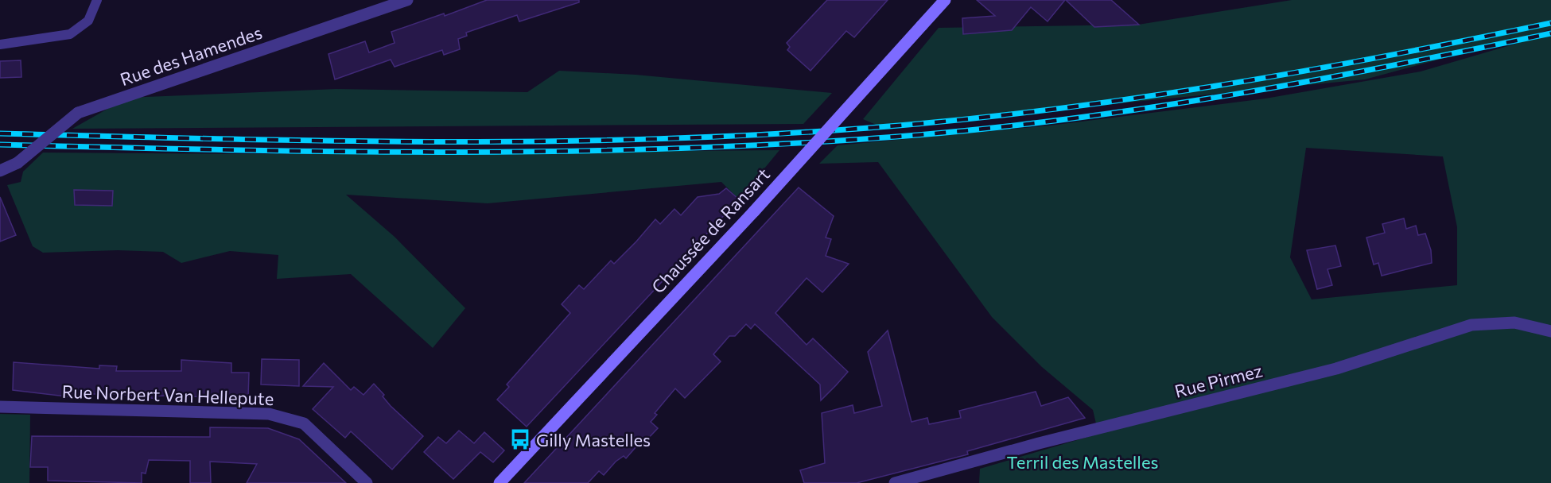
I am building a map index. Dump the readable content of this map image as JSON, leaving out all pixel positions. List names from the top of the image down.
{
  "streets": {
    "main road": ["Chaussée de Ransart"],
    "street": ["Rue des Hamendes", "Rue Pirmez", "Rue Norbert Van Hellepute"]
  },
  "parks": ["Terril des Mastelles"],
  "places": {
    "bus stop": ["Gilly Mastelles"]
  }
}
